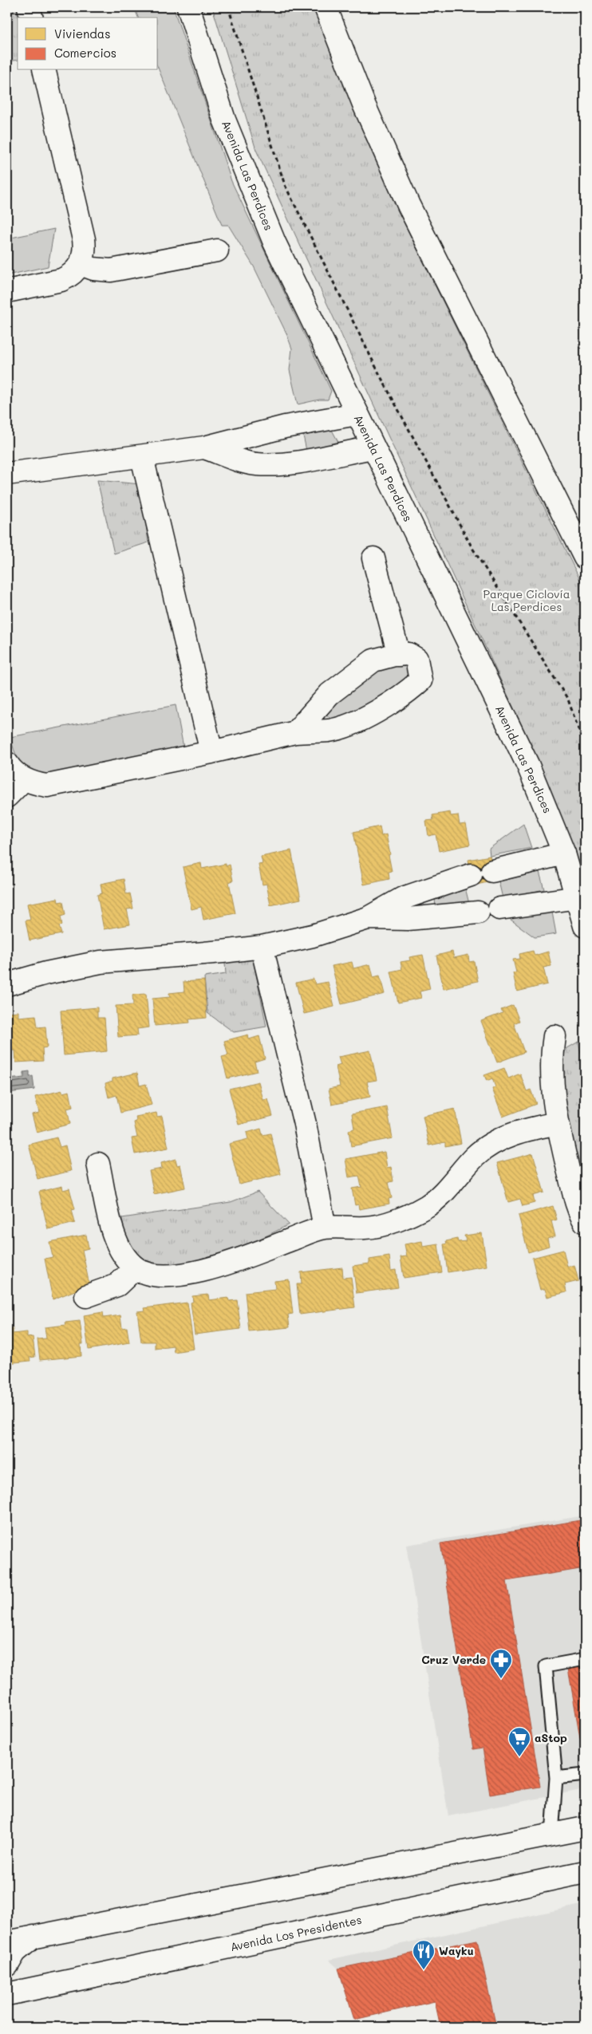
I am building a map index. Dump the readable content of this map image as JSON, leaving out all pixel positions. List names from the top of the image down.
{
  "streets": {
    "street": ["Avenida Las Perdices", "Avenida Los Presidentes"]
  },
  "parks": ["Parque Ciclovía Las Perdices"],
  "places": {
    "pharmacy": ["Cruz Verde"],
    "supermarket": ["aStop"],
    "restaurant": ["Wayku"]
  },
  "legend": ["Viviendas", "Comercios"]
}
